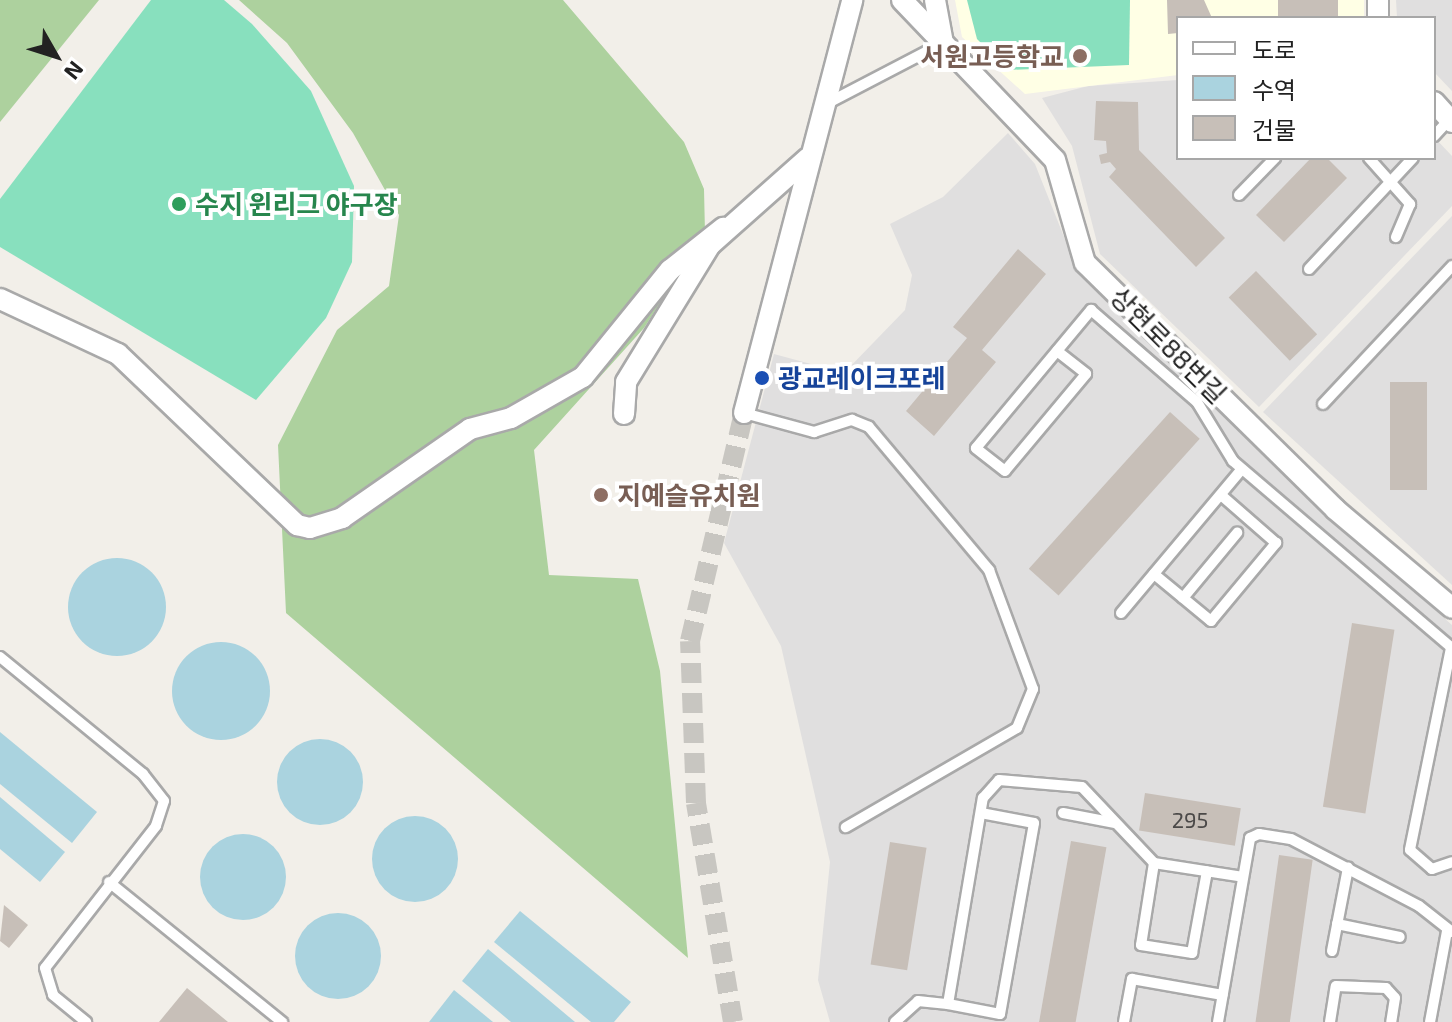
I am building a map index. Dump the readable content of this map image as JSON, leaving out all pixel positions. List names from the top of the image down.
{
  "streets": {
    "street": ["상현로88번길"]
  },
  "places": [
    "서원고등학교",
    "수지 윈리그 야구장",
    "광교레이크포레",
    "지예슬유치원"
  ],
  "house_numbers": ["295"],
  "legend": ["도로", "수역", "건물"],
  "north": "bottom right"
}
